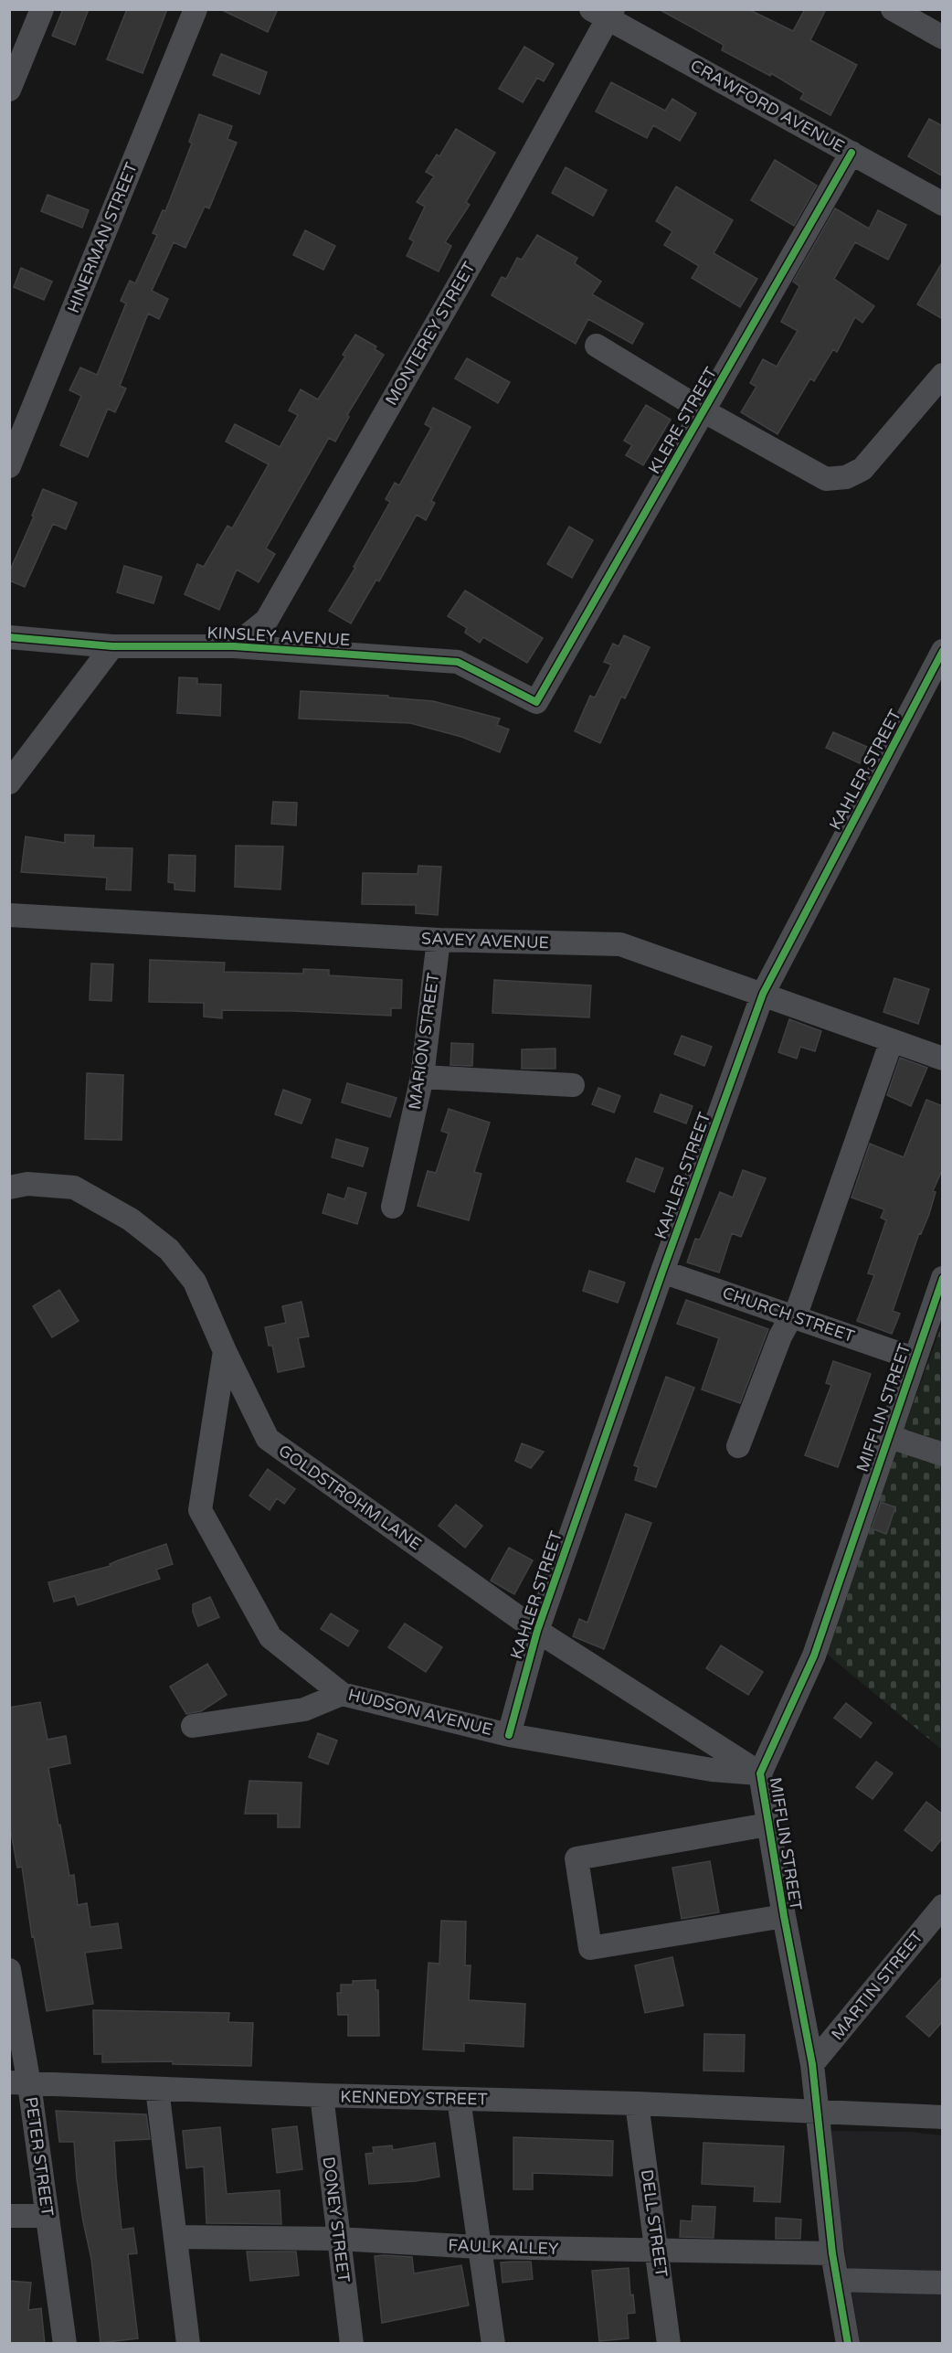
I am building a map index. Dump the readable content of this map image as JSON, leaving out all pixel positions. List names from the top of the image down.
{
  "streets": {
    "street": [
      "CRAWFORD AVENUE",
      "HINERMAN STREET",
      "MONTEREY STREET",
      "KLERE STREET",
      "KINSLEY AVENUE",
      "KAHLER STREET",
      "SAVEY AVENUE",
      "MARION STREET",
      "CHURCH STREET",
      "MIFFLIN STREET",
      "GOLDSTROHM LANE",
      "HUDSON AVENUE",
      "MARTIN STREET",
      "KENNEDY STREET",
      "PETER STREET",
      "DONEY STREET",
      "DELL STREET",
      "FAULK ALLEY"
    ]
  },
  "crossings": [
    ["CRAWFORD AVENUE", "MONTEREY STREET"],
    ["CRAWFORD AVENUE", "KLERE STREET"],
    ["MONTEREY STREET", "KINSLEY AVENUE"],
    ["KLERE STREET", "KINSLEY AVENUE"],
    ["KAHLER STREET", "SAVEY AVENUE"],
    ["KAHLER STREET", "CHURCH STREET"],
    ["KAHLER STREET", "GOLDSTROHM LANE"],
    ["KAHLER STREET", "HUDSON AVENUE"],
    ["SAVEY AVENUE", "MARION STREET"],
    ["CHURCH STREET", "MIFFLIN STREET"],
    ["MIFFLIN STREET", "GOLDSTROHM LANE"],
    ["MIFFLIN STREET", "HUDSON AVENUE"],
    ["MIFFLIN STREET", "MARTIN STREET"],
    ["MIFFLIN STREET", "KENNEDY STREET"],
    ["MIFFLIN STREET", "FAULK ALLEY"],
    ["GOLDSTROHM LANE", "HUDSON AVENUE"],
    ["KENNEDY STREET", "PETER STREET"],
    ["KENNEDY STREET", "DONEY STREET"],
    ["KENNEDY STREET", "DELL STREET"],
    ["DONEY STREET", "FAULK ALLEY"],
    ["DELL STREET", "FAULK ALLEY"]
  ]
}
